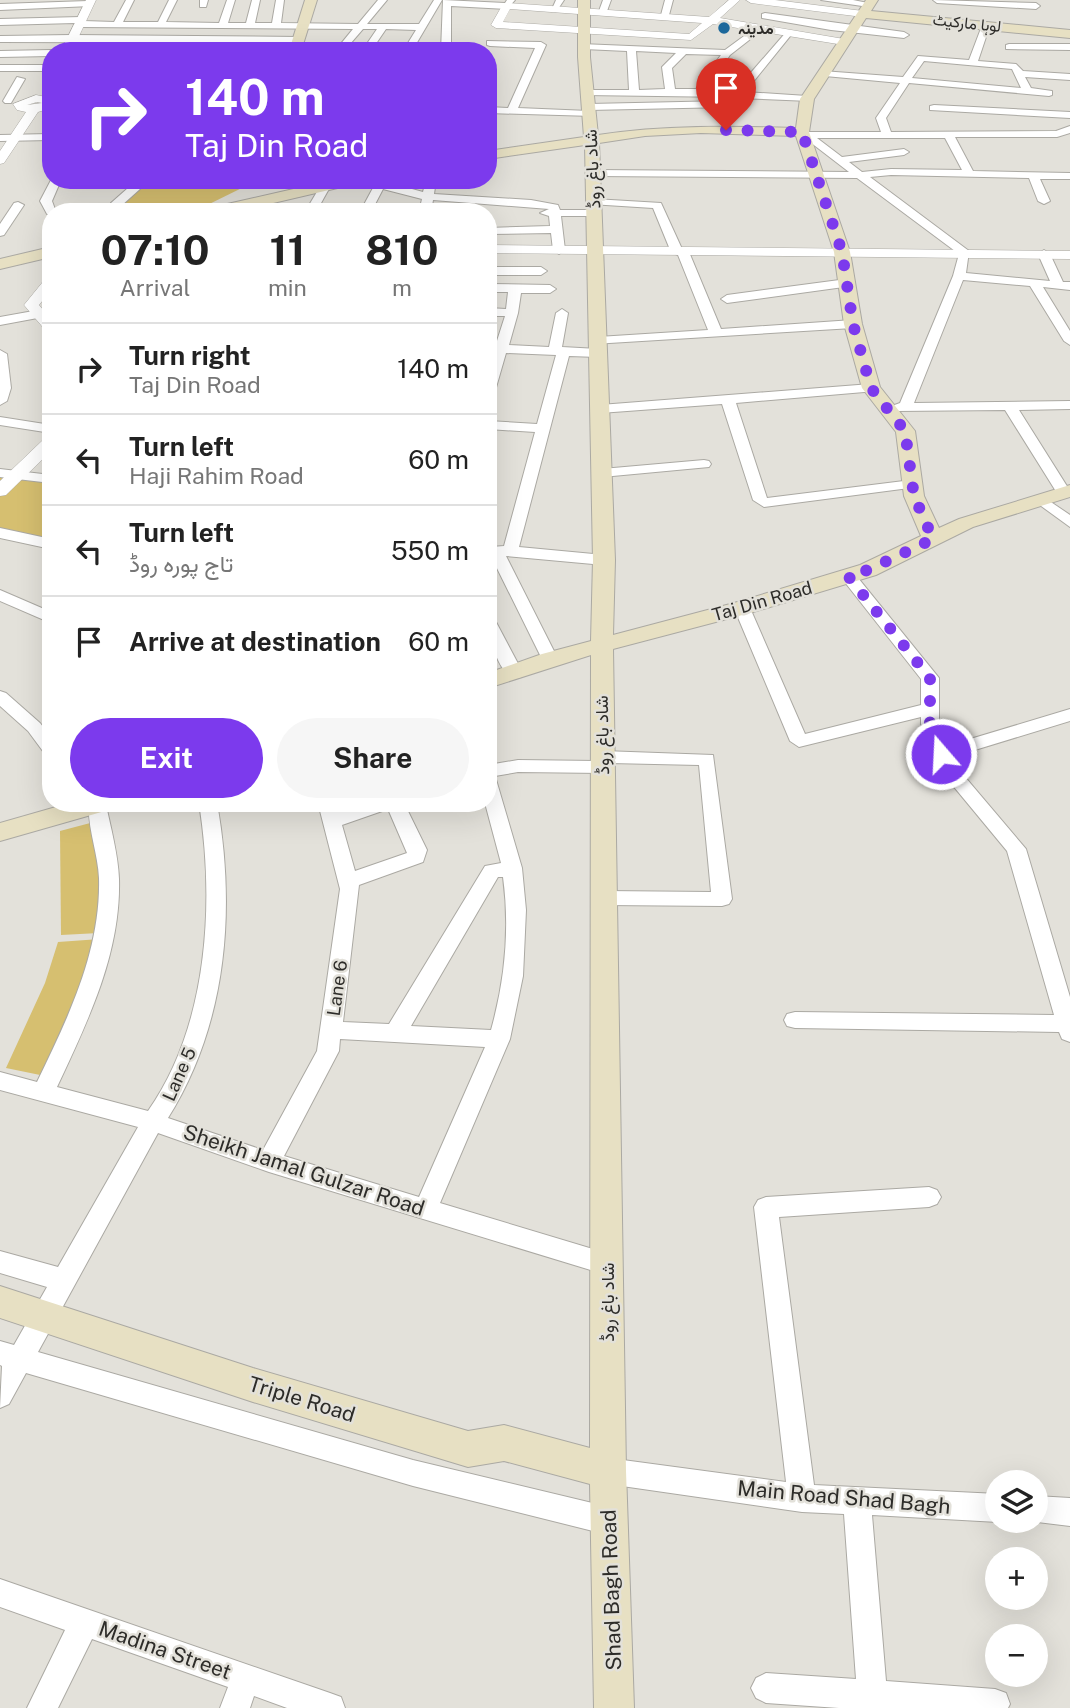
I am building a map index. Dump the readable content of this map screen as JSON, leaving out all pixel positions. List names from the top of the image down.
{
  "streets": {
    "main road": [
      "لوہا مارکیٹ",
      "شاد باغ روڈ",
      "Taj Din Road",
      "Triple Road",
      "Shad Bagh Road"
    ],
    "street": [
      "Lane 6",
      "Lane 5",
      "Sheikh Jamal Gulzar Road",
      "Main Road Shad Bagh",
      "Madina Street"
    ]
  },
  "crossings": [
    ["شاد باغ روڈ", "Taj Din Road"],
    ["شاد باغ روڈ", "Sheikh Jamal Gulzar Road"],
    ["شاد باغ روڈ", "Triple Road"],
    ["شاد باغ روڈ", "Main Road Shad Bagh"],
    ["شاد باغ روڈ", "Shad Bagh Road"],
    ["Lane 6", "Sheikh Jamal Gulzar Road"],
    ["Lane 5", "Sheikh Jamal Gulzar Road"],
    ["Lane 5", "Triple Road"],
    ["Triple Road", "Main Road Shad Bagh"],
    ["Triple Road", "Shad Bagh Road"],
    ["Main Road Shad Bagh", "Shad Bagh Road"]
  ],
  "places": ["مدینہ"],
  "page": {
    "turn": ["140 m", "Taj Din Road"],
    "eta": [
      "07:10",
      "Arrival",
      "11",
      "min",
      "810",
      "m"
    ],
    "list": [
      {
        "name": "Turn right",
        "note": "Taj Din Road",
        "value": "140 m"
      },
      {
        "name": "Turn left",
        "note": "Haji Rahim Road",
        "value": "60 m"
      },
      {
        "name": "Turn left",
        "note": "تاج پورہ روڈ",
        "value": "550 m"
      },
      {
        "name": "Arrive at destination",
        "value": "60 m"
      }
    ],
    "buttons": ["Exit", "Share"],
    "map_buttons": ["+", "−"]
  }
}
